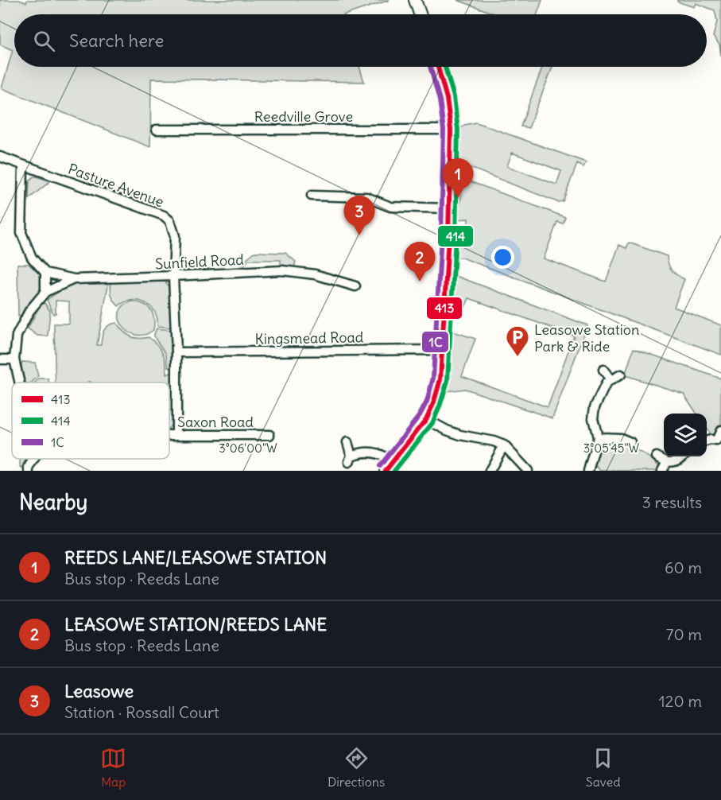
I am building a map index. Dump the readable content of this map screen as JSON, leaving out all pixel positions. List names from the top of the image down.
{
  "streets": {
    "street": [
      "Reedville Grove",
      "Pasture Avenue",
      "Sunfield Road",
      "Kingsmead Road",
      "Saxon Road"
    ]
  },
  "crossings": [
    ["Pasture Avenue", "Sunfield Road"],
    ["Pasture Avenue", "Kingsmead Road"],
    ["Pasture Avenue", "Saxon Road"]
  ],
  "places": {
    "parking": ["Leasowe Station Park & Ride"]
  },
  "lines": ["transit line 413", "transit line 414", "transit line 1C"],
  "legend": ["413", "414", "1C"],
  "page": {
    "search": "Search here",
    "pins": ["1", "3", "2"],
    "heading": ["Nearby", "3 results"],
    "list": [
      {
        "mark": "1",
        "name": "REEDS LANE/LEASOWE STATION",
        "note": "Bus stop · Reeds Lane",
        "value": "60 m"
      },
      {
        "mark": "2",
        "name": "LEASOWE STATION/REEDS LANE",
        "note": "Bus stop · Reeds Lane",
        "value": "70 m"
      },
      {
        "mark": "3",
        "name": "Leasowe",
        "note": "Station · Rossall Court",
        "value": "120 m"
      }
    ],
    "nav": ["Map", "Directions", "Saved"]
  },
  "coordinates": ["3°06'00\"W", "3°05'45\"W"]
}
